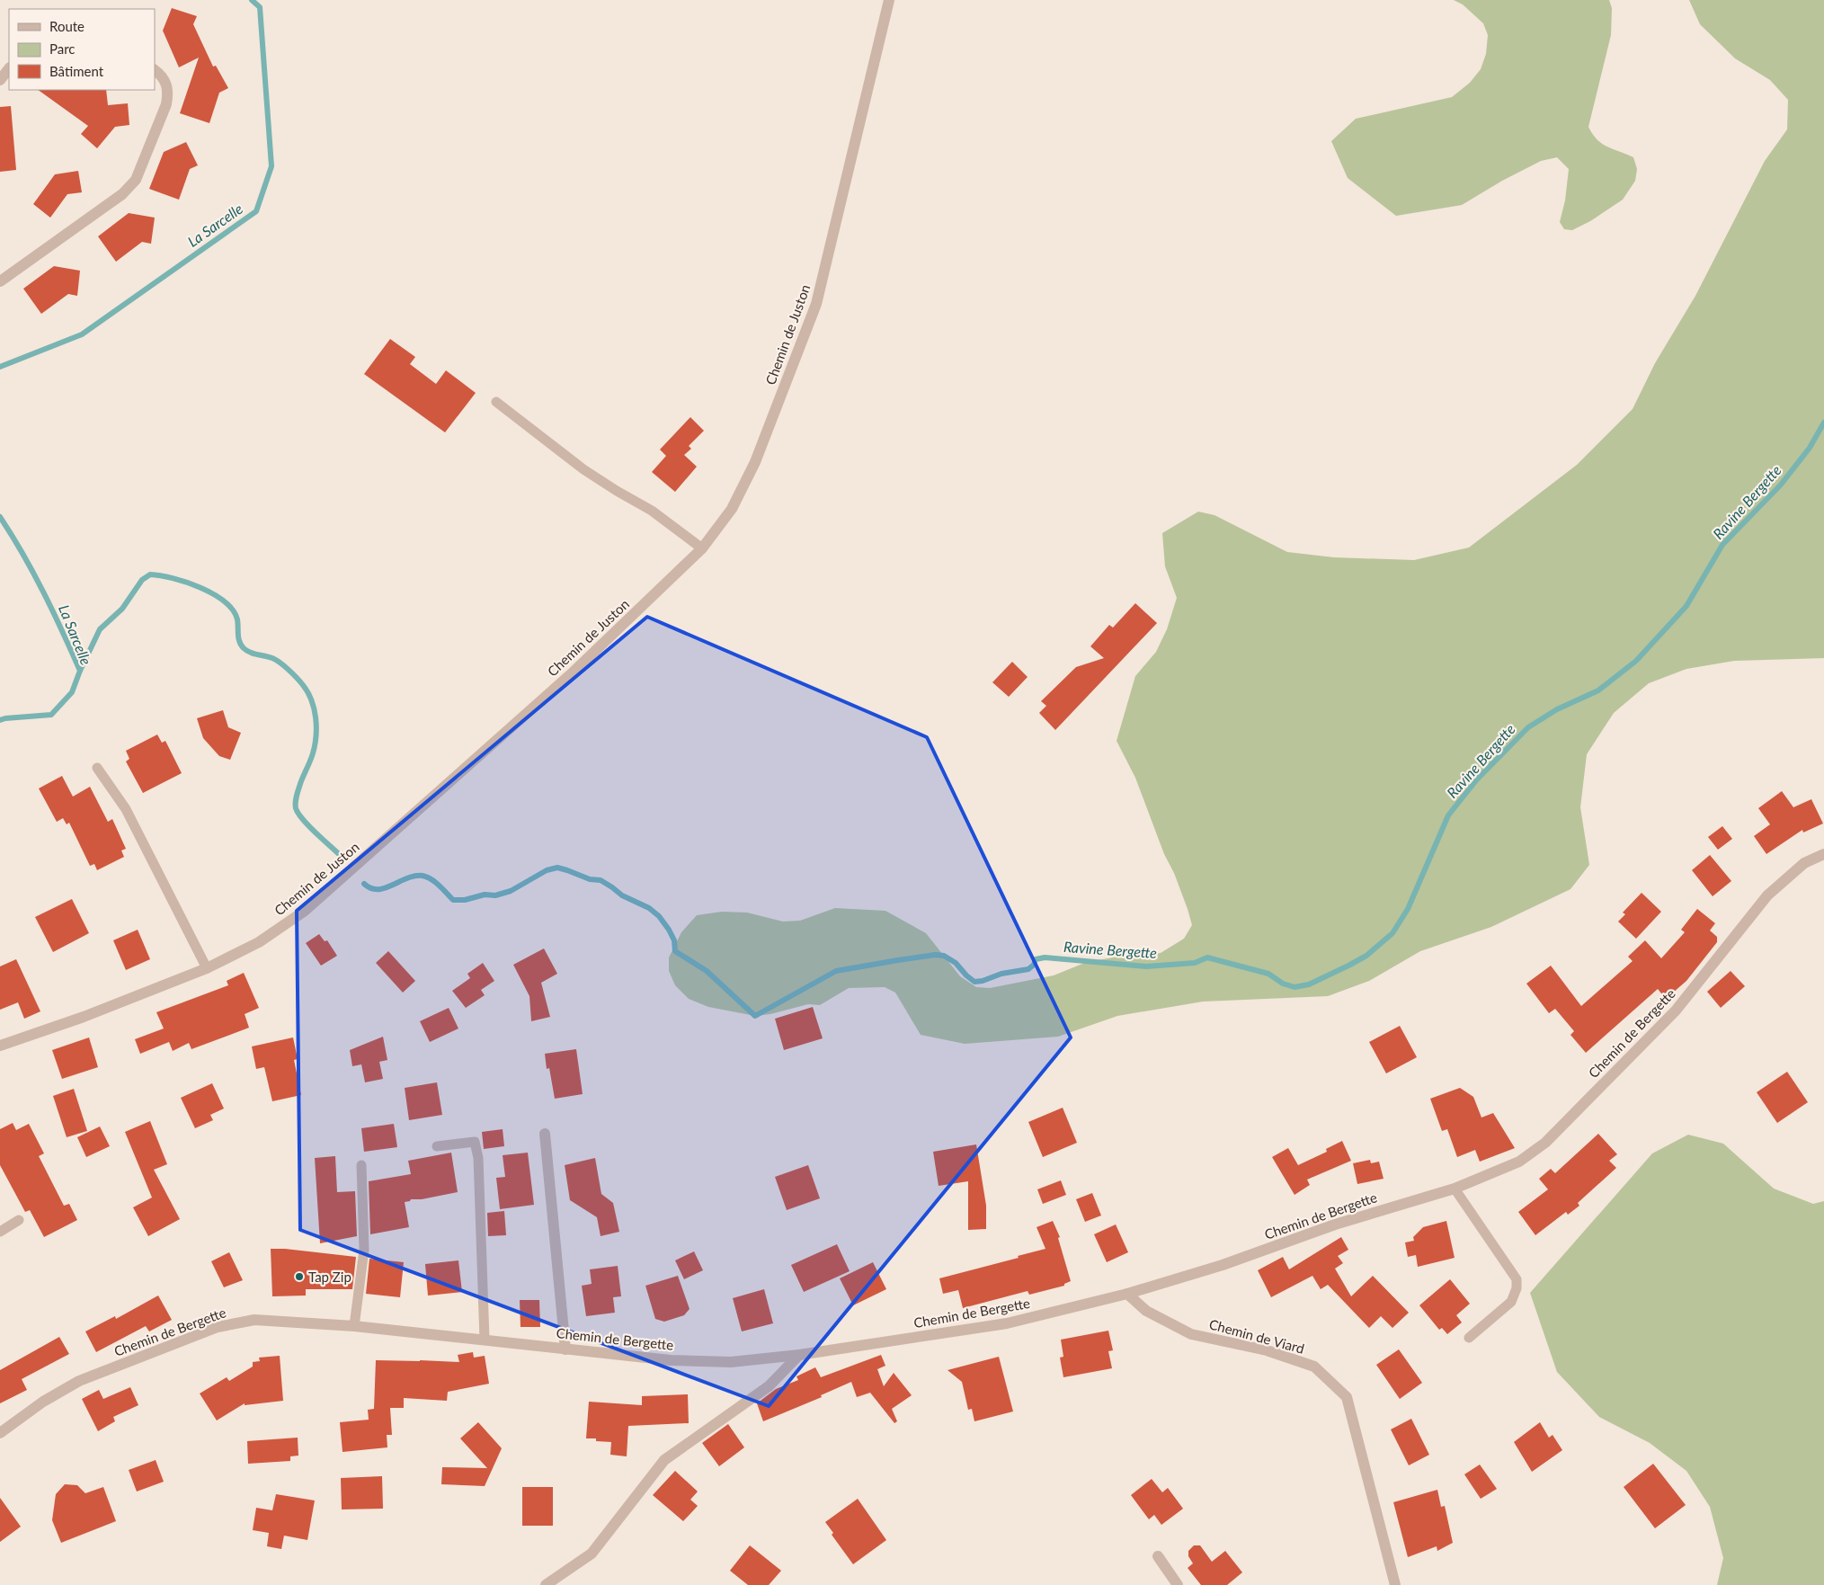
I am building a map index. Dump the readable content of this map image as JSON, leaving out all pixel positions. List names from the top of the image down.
{
  "streets": {
    "street": ["Chemin de Juston", "Chemin de Bergette", "Chemin de Viard"]
  },
  "crossings": [
    ["Chemin de Bergette", "Chemin de Viard"]
  ],
  "water": ["La Sarcelle", "Ravine Bergette"],
  "places": ["Tap Zip"],
  "legend": ["Route", "Parc", "Bâtiment"]
}
